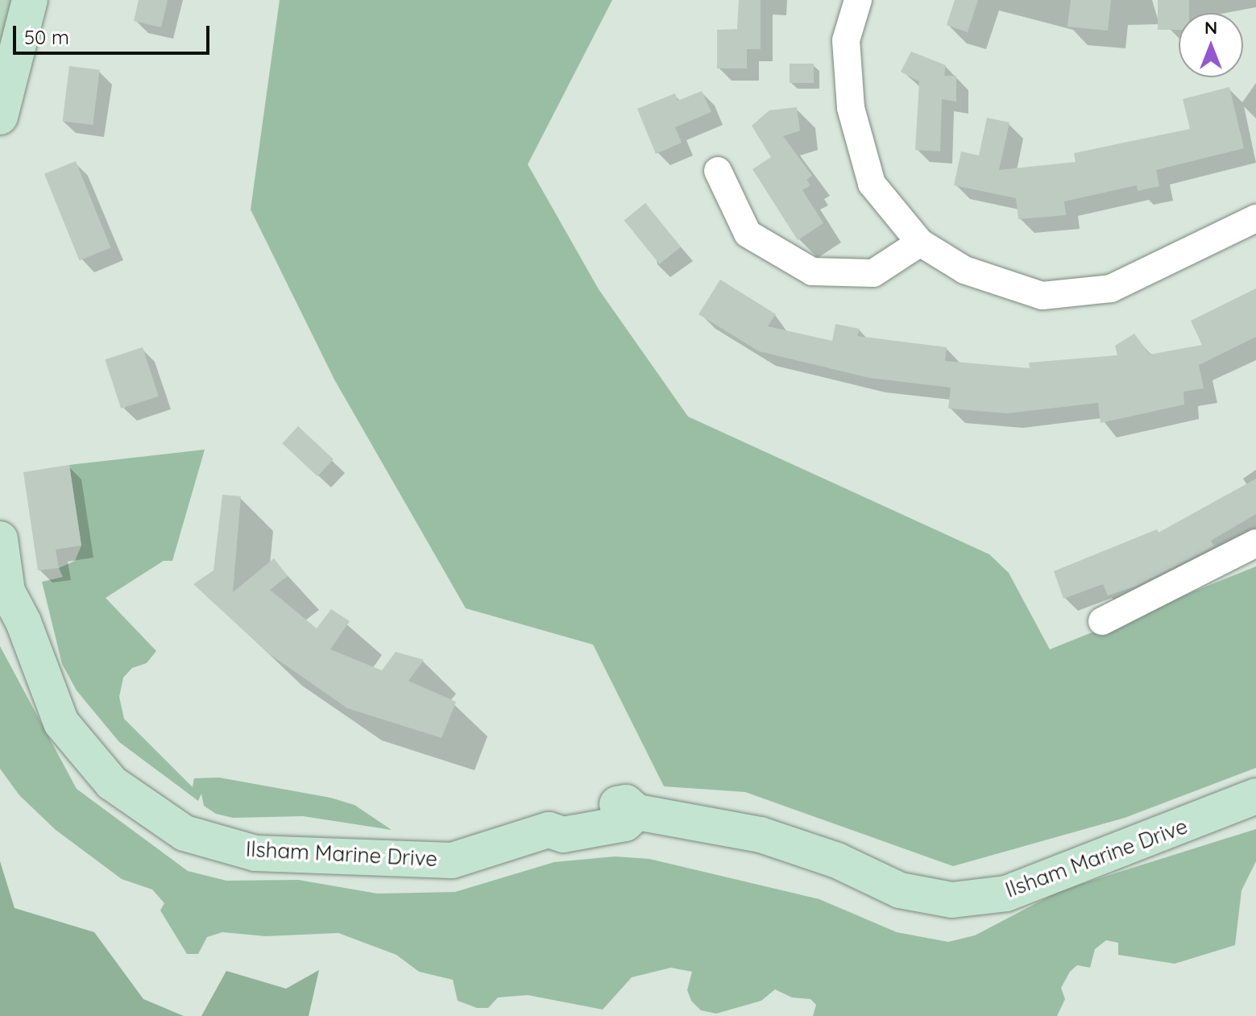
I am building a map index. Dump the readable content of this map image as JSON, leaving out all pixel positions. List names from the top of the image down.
{
  "streets": {
    "street": ["Ilsham Marine Drive"]
  },
  "scale_bar": "50 m",
  "north": "top"
}
